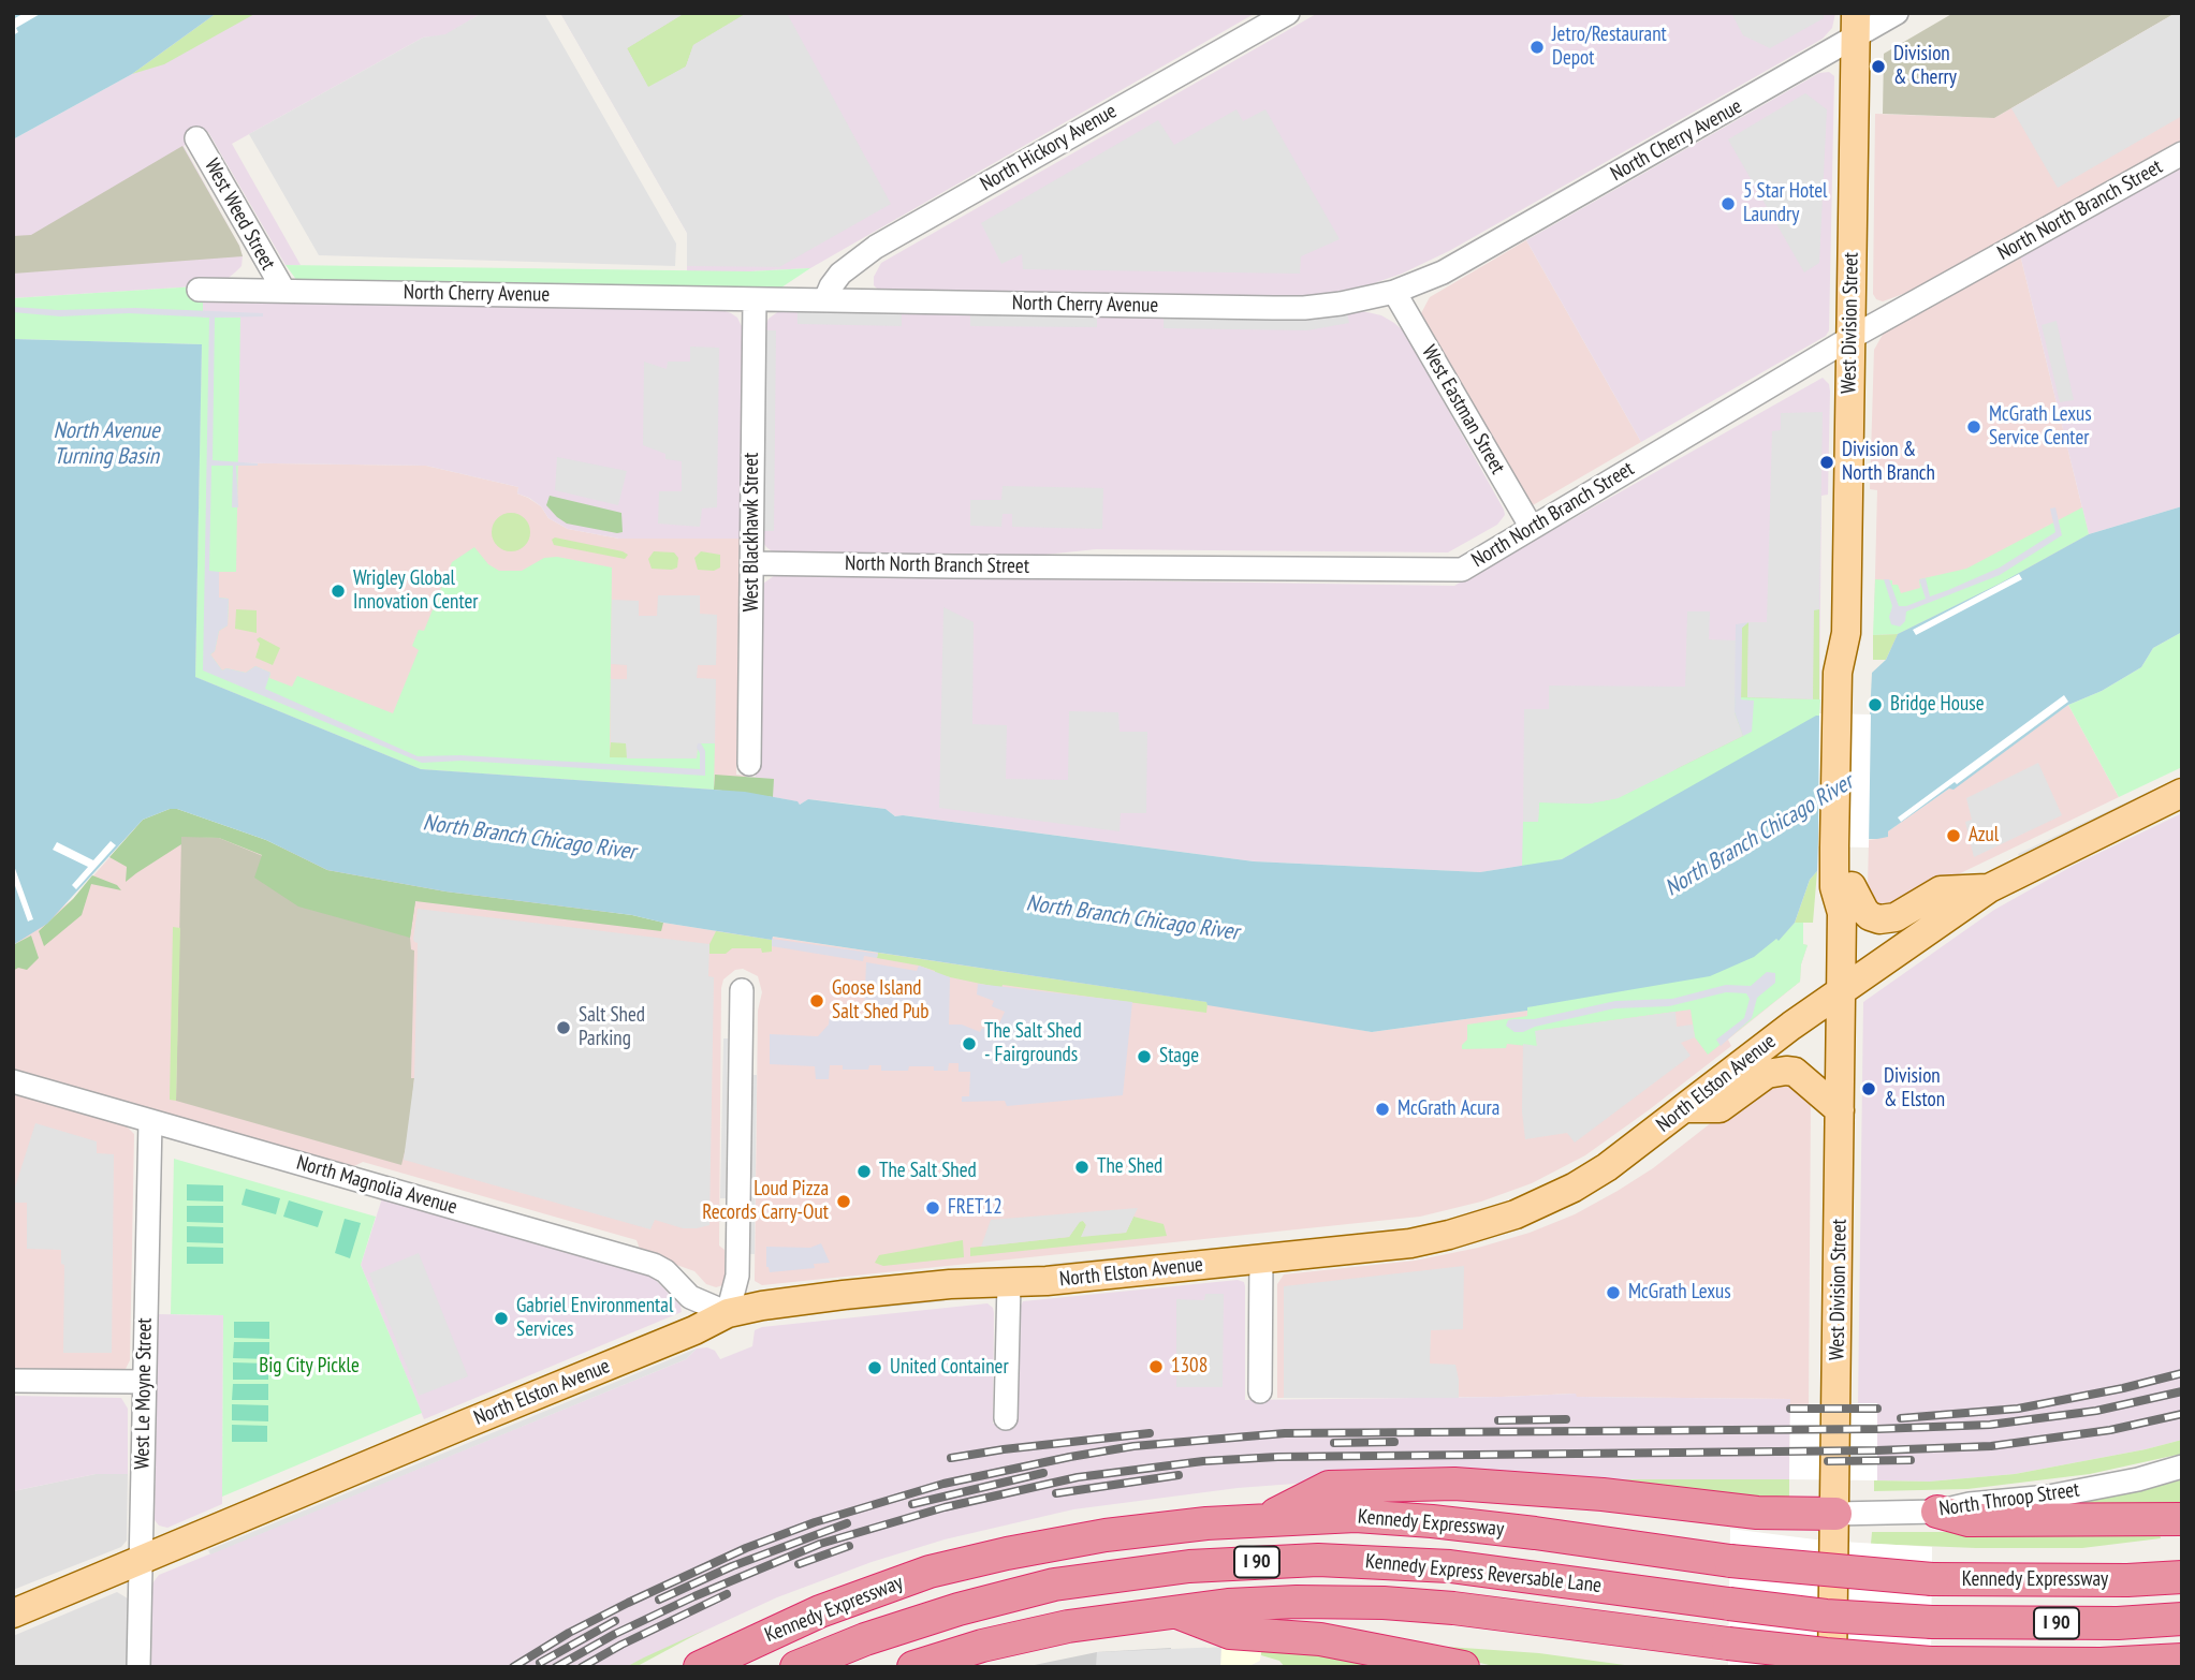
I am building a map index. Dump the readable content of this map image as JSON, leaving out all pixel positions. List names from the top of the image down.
{
  "streets": {
    "highway": ["Kennedy Expressway", "I 90", "Kennedy Express Reversable Lane"],
    "main road": ["West Division Street", "North Elston Avenue"],
    "street": [
      "North Cherry Avenue",
      "North Hickory Avenue",
      "North North Branch Street",
      "West Weed Street",
      "West Eastman Street",
      "West Blackhawk Street",
      "North Magnolia Avenue",
      "West Le Moyne Street",
      "North Throop Street"
    ]
  },
  "crossings": [
    ["North Cherry Avenue", "North Hickory Avenue"],
    ["North Cherry Avenue", "West Weed Street"],
    ["North Cherry Avenue", "West Division Street"],
    ["North Cherry Avenue", "West Eastman Street"],
    ["North Cherry Avenue", "West Blackhawk Street"],
    ["North North Branch Street", "West Division Street"],
    ["North North Branch Street", "West Eastman Street"],
    ["North North Branch Street", "West Blackhawk Street"],
    ["West Division Street", "North Elston Avenue"],
    ["West Division Street", "North Throop Street"],
    ["North Elston Avenue", "North Magnolia Avenue"],
    ["North Elston Avenue", "West Le Moyne Street"],
    ["North Magnolia Avenue", "West Le Moyne Street"]
  ],
  "water": ["North Avenue Turning Basin", "North Branch Chicago River"],
  "parks": ["Big City Pickle"],
  "places": [
    "Jetro/Restaurant Depot",
    "Division & Cherry",
    "5 Star Hotel Laundry",
    "McGrath Lexus Service Center",
    "Division & North Branch",
    "Wrigley Global Innovation Center",
    "Bridge House",
    "Azul",
    "Goose Island Salt Shed Pub",
    "Salt Shed Parking",
    "The Salt Shed - Fairgrounds",
    "Stage",
    "Division & Elston",
    "McGrath Acura",
    "The Shed",
    "The Salt Shed",
    "Loud Pizza Records Carry-Out",
    "FRET12",
    "McGrath Lexus",
    "Gabriel Environmental Services",
    "1308",
    "United Container"
  ]
}
